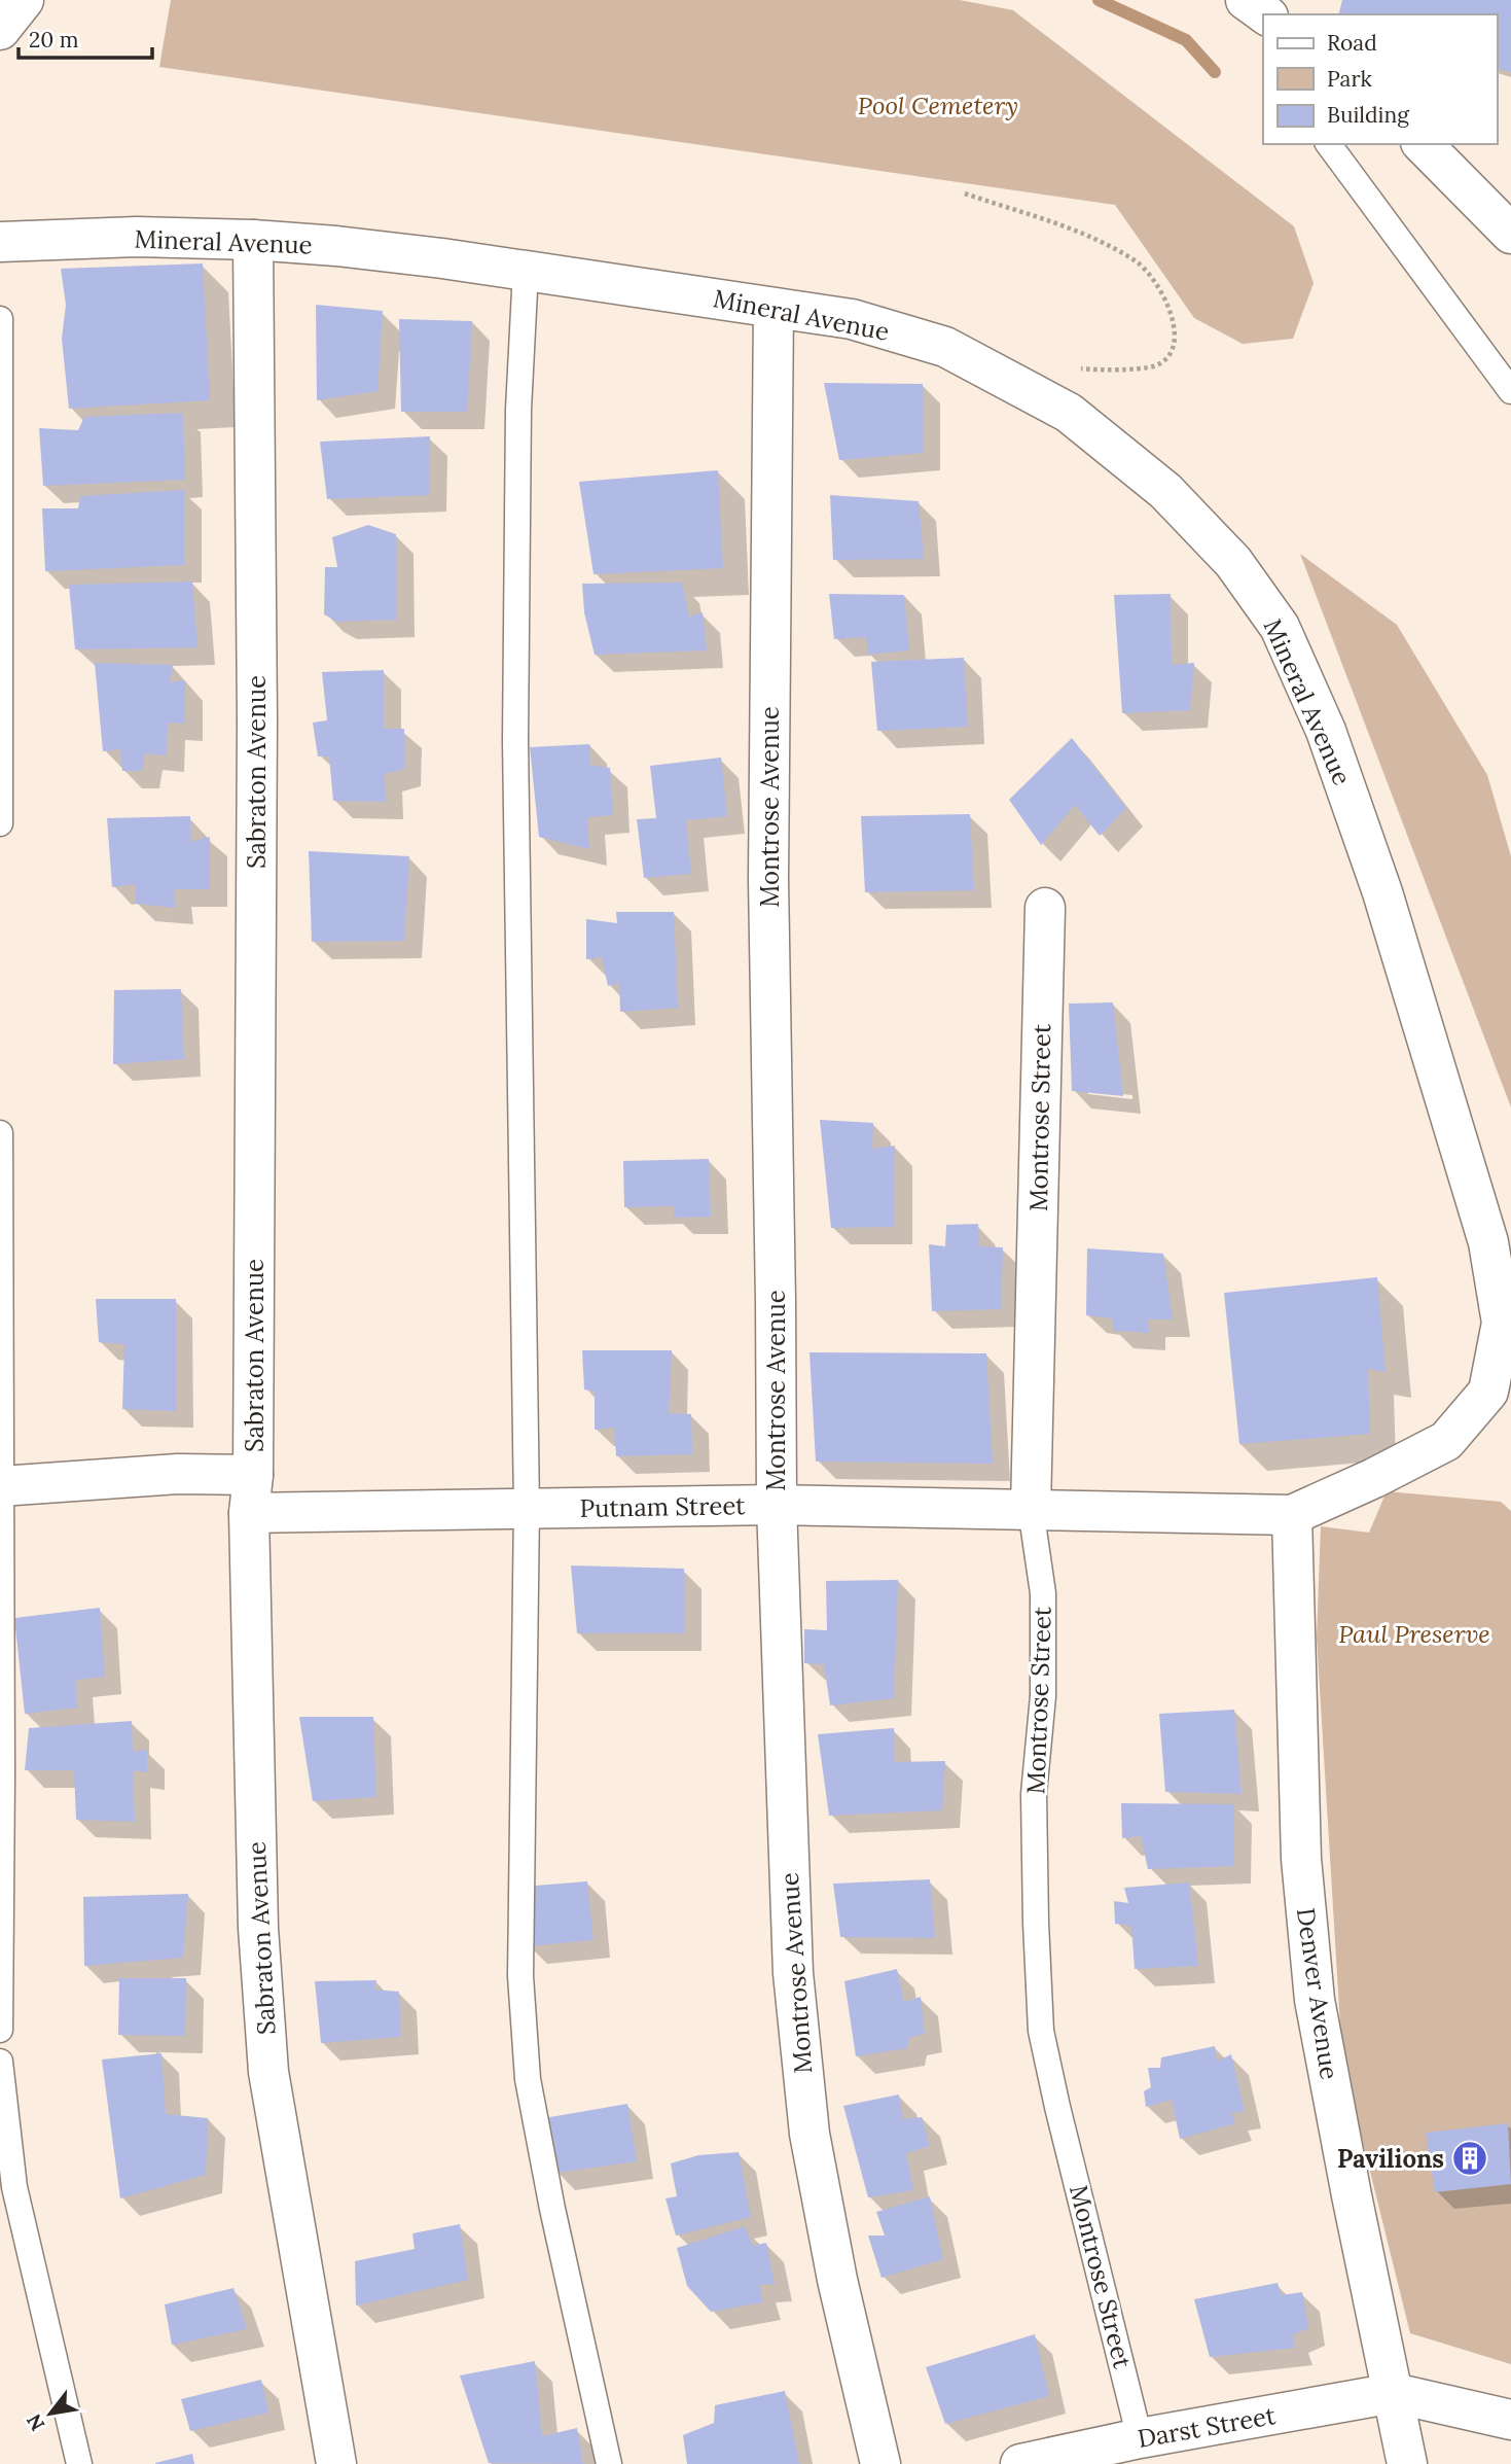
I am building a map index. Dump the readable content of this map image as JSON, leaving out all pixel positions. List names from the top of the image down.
{
  "streets": {
    "street": [
      "Mineral Avenue",
      "Sabraton Avenue",
      "Montrose Avenue",
      "Montrose Street",
      "Putnam Street",
      "Denver Avenue",
      "Darst Street"
    ]
  },
  "crossings": [
    ["Mineral Avenue", "Sabraton Avenue"],
    ["Mineral Avenue", "Montrose Avenue"],
    ["Mineral Avenue", "Putnam Street"],
    ["Mineral Avenue", "Denver Avenue"],
    ["Sabraton Avenue", "Putnam Street"],
    ["Montrose Avenue", "Putnam Street"],
    ["Montrose Street", "Putnam Street"],
    ["Montrose Street", "Darst Street"],
    ["Putnam Street", "Denver Avenue"],
    ["Denver Avenue", "Darst Street"]
  ],
  "parks": ["Pool Cemetery", "Paul Preserve"],
  "places": {
    "building": ["Pavilions"]
  },
  "legend": ["Road", "Park", "Building"],
  "scale_bar": "20 m",
  "north": "bottom left"
}
